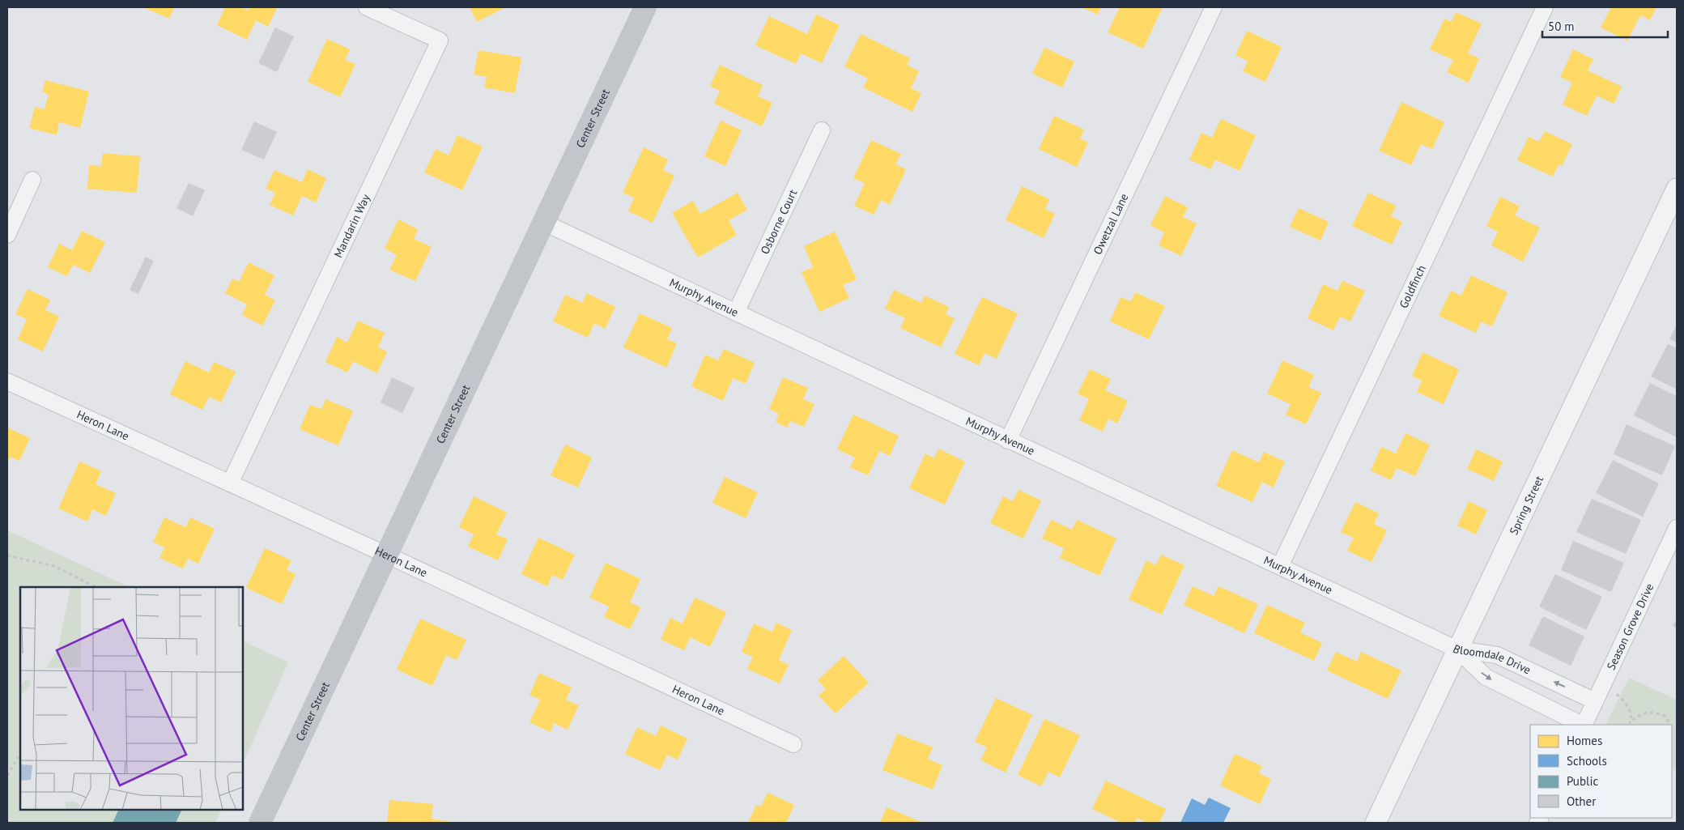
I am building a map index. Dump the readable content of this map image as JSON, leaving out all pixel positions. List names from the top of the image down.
{
  "streets": {
    "main road": ["Center Street"],
    "street": [
      "Osborne Court",
      "Owetzal Lane",
      "Mandarin Way",
      "Goldfinch",
      "Murphy Avenue",
      "Heron Lane",
      "Spring Street",
      "Season Grove Drive",
      "Bloomdale Drive"
    ]
  },
  "crossings": [
    ["Center Street", "Murphy Avenue"],
    ["Center Street", "Heron Lane"],
    ["Osborne Court", "Murphy Avenue"],
    ["Owetzal Lane", "Murphy Avenue"],
    ["Mandarin Way", "Heron Lane"],
    ["Goldfinch", "Murphy Avenue"],
    ["Murphy Avenue", "Spring Street"],
    ["Murphy Avenue", "Bloomdale Drive"],
    ["Spring Street", "Bloomdale Drive"],
    ["Season Grove Drive", "Bloomdale Drive"]
  ],
  "legend": [
    "Homes",
    "Schools",
    "Public",
    "Other"
  ],
  "scale_bar": "50 m"
}
